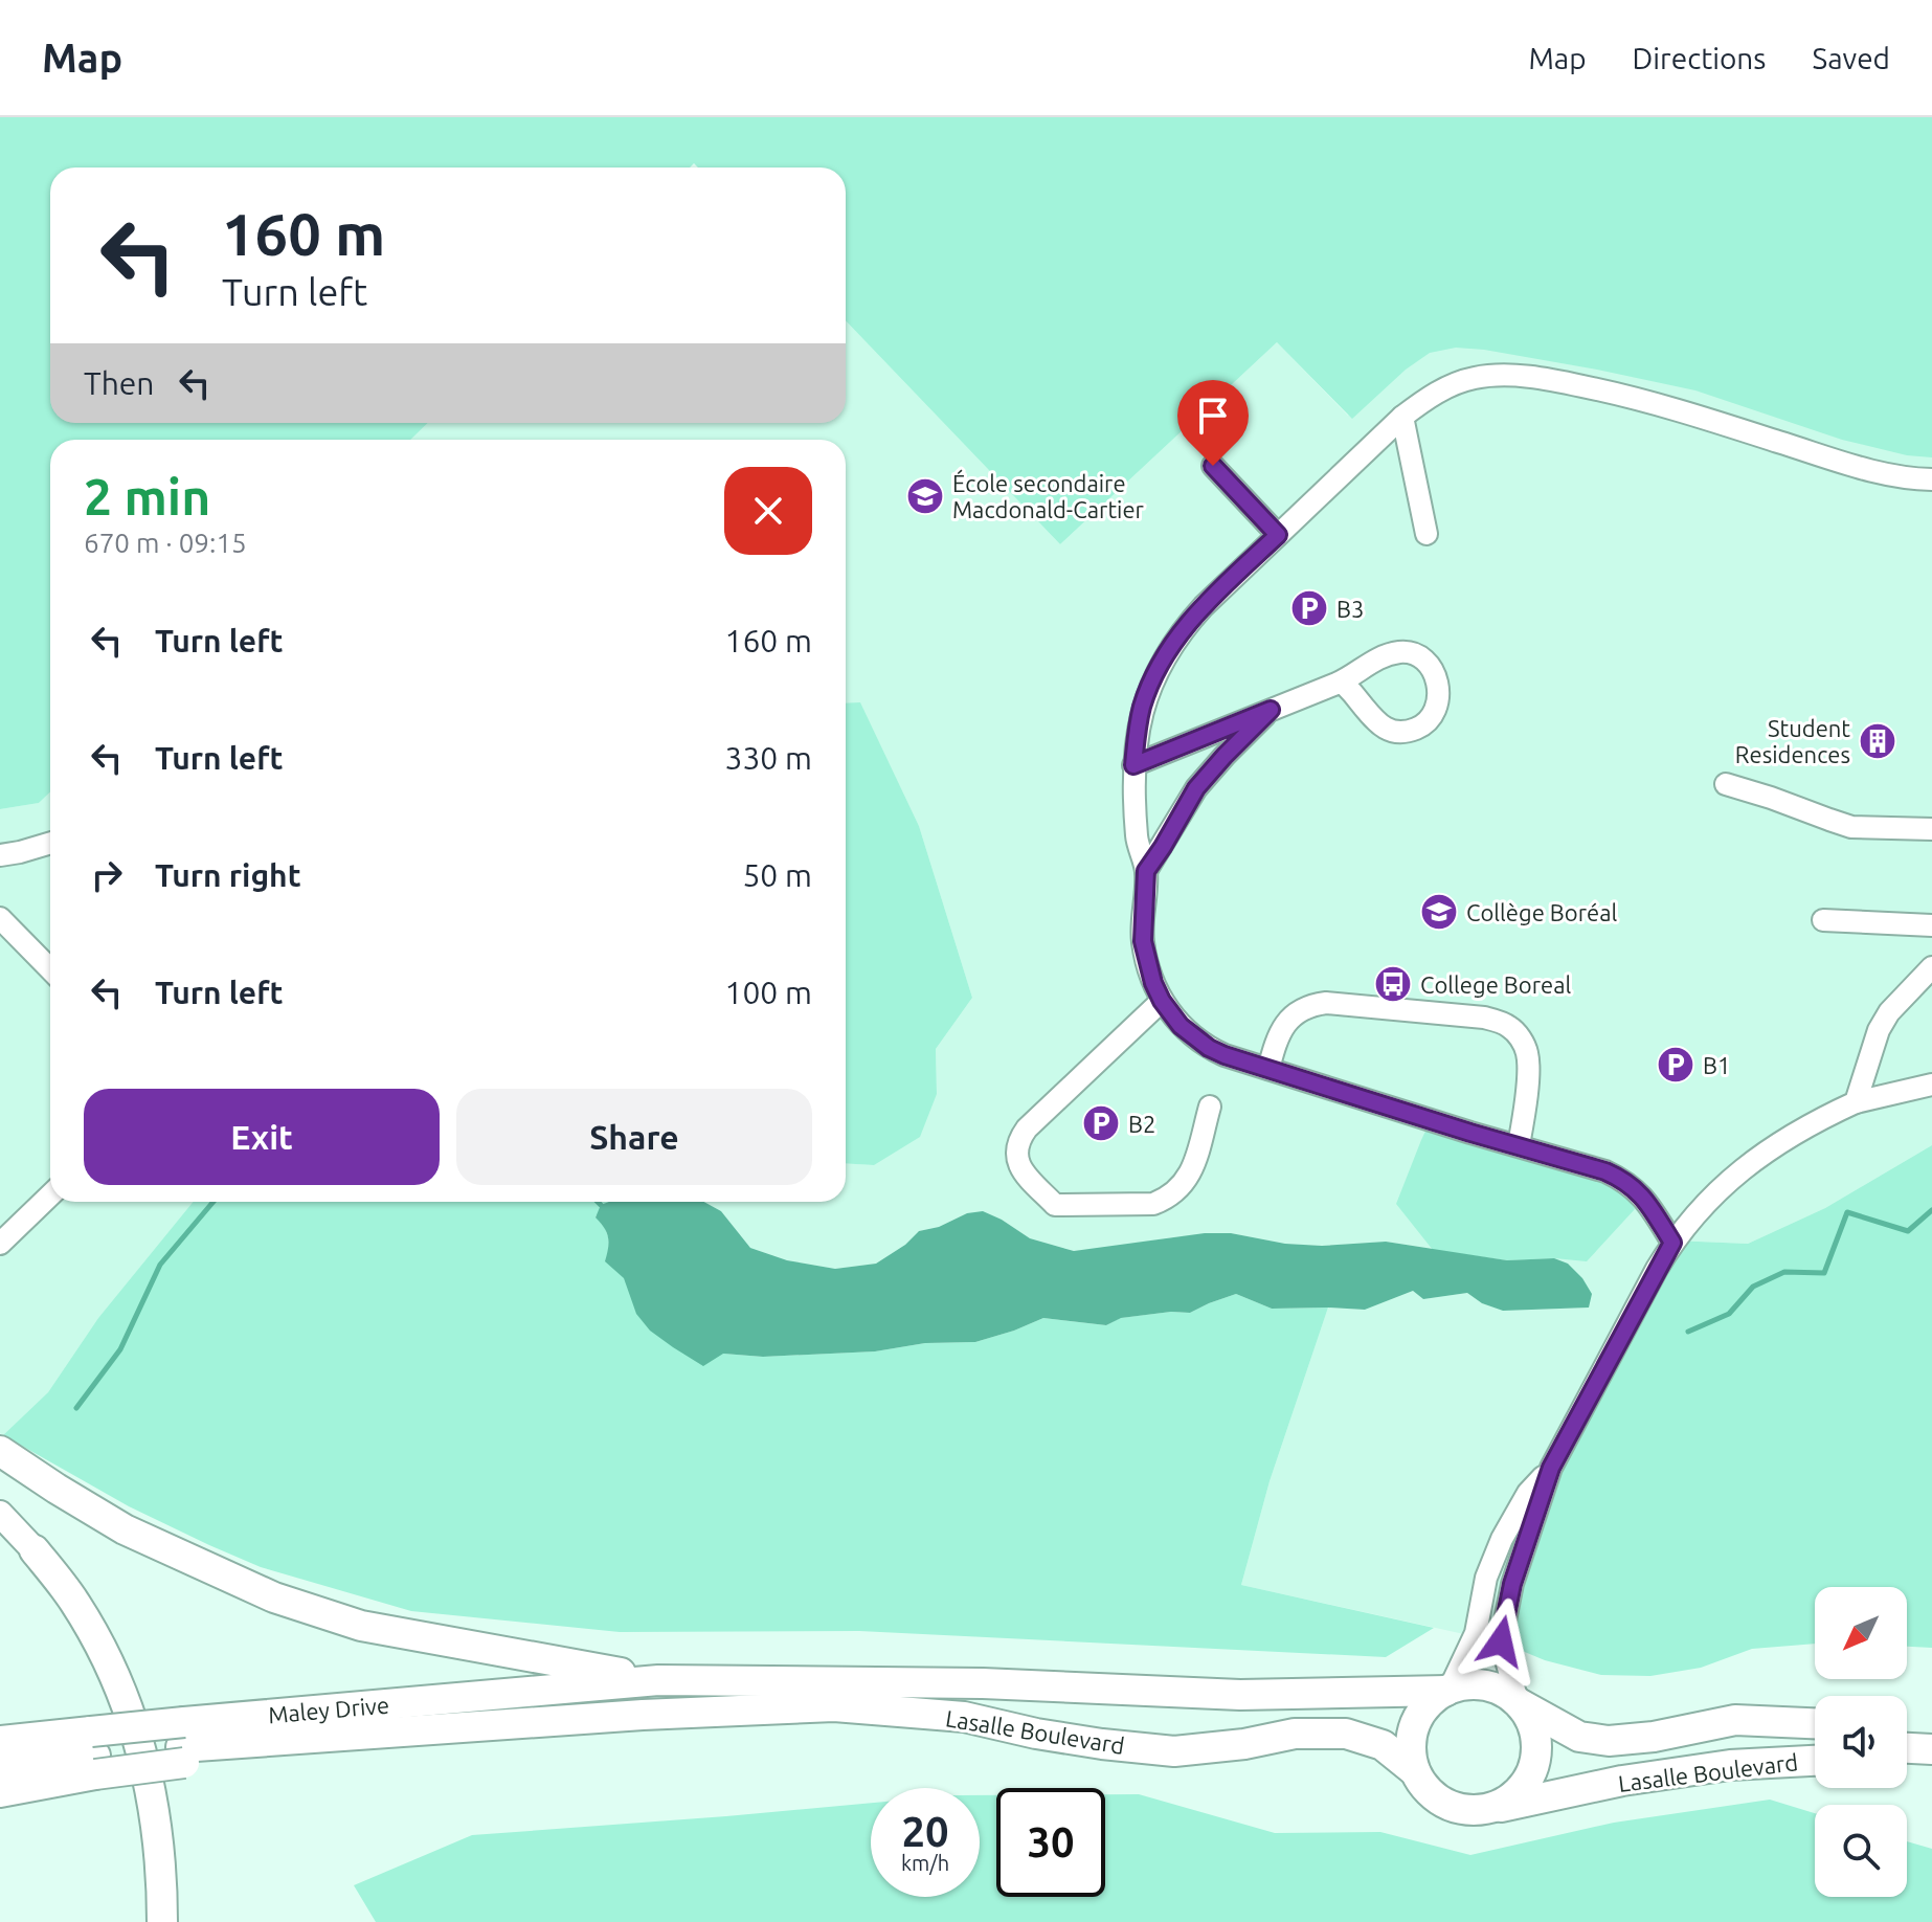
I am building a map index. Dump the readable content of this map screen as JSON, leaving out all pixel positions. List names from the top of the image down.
{
  "streets": {
    "highway": ["Maley Drive", "Lasalle Boulevard"]
  },
  "crossings": [
    ["Maley Drive", "Lasalle Boulevard"]
  ],
  "places": {
    "school or university": ["École secondaire Macdonald-Cartier", "Collège Boréal"],
    "parking": ["B3", "B1", "B2"],
    "building": ["Student Residences"],
    "bus stop": ["College Boreal"]
  },
  "north": "bottom left",
  "page": {
    "header": "Map",
    "nav": ["Map", "Directions", "Saved"],
    "turn": ["160 m", "Turn left"],
    "then": "Then",
    "heading": ["2 min", "670 m · 09:15"],
    "list": [
      {
        "name": "Turn left",
        "value": "160 m"
      },
      {
        "name": "Turn left",
        "value": "330 m"
      },
      {
        "name": "Turn right",
        "value": "50 m"
      },
      {
        "name": "Turn left",
        "value": "100 m"
      }
    ],
    "buttons": ["Exit", "Share"],
    "speed": "20 km/h",
    "limit": "30"
  }
}
